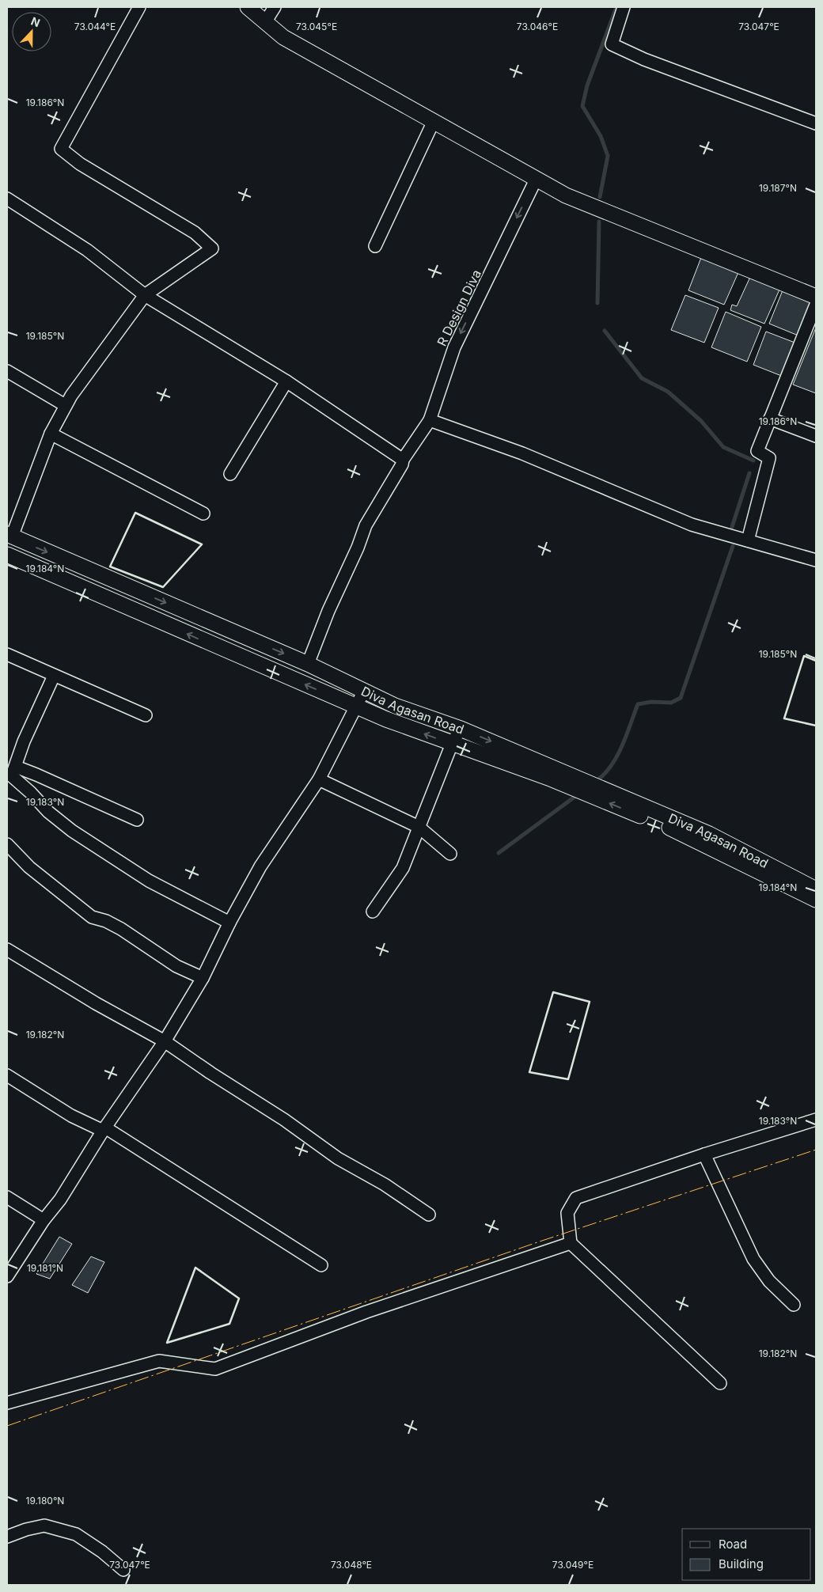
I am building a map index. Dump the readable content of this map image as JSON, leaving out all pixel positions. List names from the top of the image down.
{
  "streets": {
    "street": ["R Design Diva", "Diva Agasan Road"]
  },
  "crossings": [
    ["R Design Diva", "Diva Agasan Road"]
  ],
  "one_way": ["R Design Diva"],
  "legend": ["Road", "Building"],
  "north": "top",
  "coordinates": [
    "73.044°E",
    "73.045°E",
    "73.046°E",
    "73.047°E",
    "19.186°N",
    "19.187°N",
    "19.185°N",
    "19.184°N",
    "19.183°N",
    "19.182°N",
    "19.181°N",
    "19.180°N",
    "73.048°E",
    "73.049°E"
  ]
}
